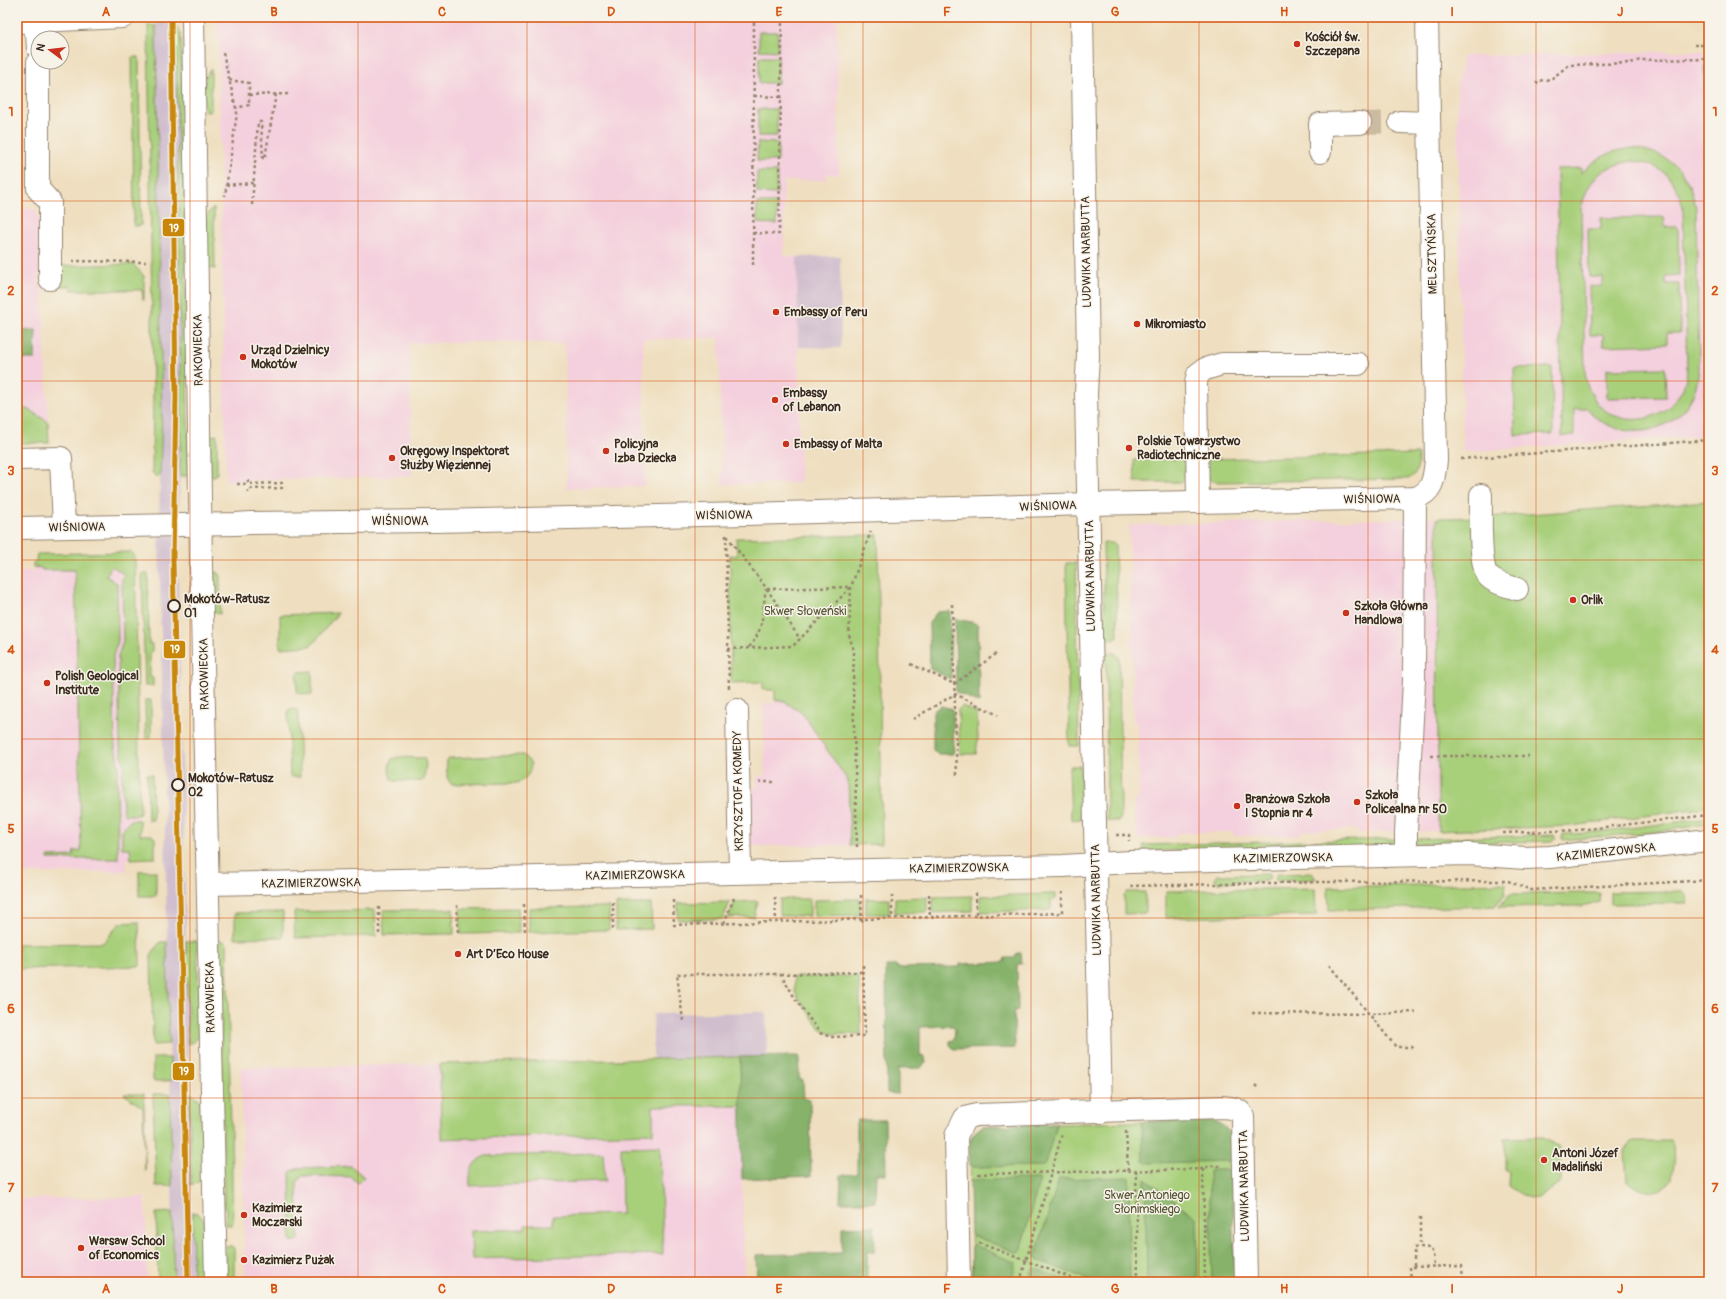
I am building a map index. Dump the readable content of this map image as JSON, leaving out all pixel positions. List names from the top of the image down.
{
  "streets": {
    "street": [
      "LUDWIKA NARBUTTA",
      "MELSZTYŃSKA",
      "RAKOWIECKA",
      "WIŚNIOWA",
      "KRZYSZTOFA KOMEDY",
      "KAZIMIERZOWSKA"
    ]
  },
  "crossings": [
    ["LUDWIKA NARBUTTA", "WIŚNIOWA"],
    ["LUDWIKA NARBUTTA", "KAZIMIERZOWSKA"],
    ["MELSZTYŃSKA", "WIŚNIOWA"],
    ["MELSZTYŃSKA", "KAZIMIERZOWSKA"],
    ["RAKOWIECKA", "WIŚNIOWA"],
    ["RAKOWIECKA", "KAZIMIERZOWSKA"],
    ["KRZYSZTOFA KOMEDY", "KAZIMIERZOWSKA"]
  ],
  "parks": ["Skwer Słoweński", "Skwer Antoniego Słonimskiego"],
  "places": [
    "Kościół św. Szczepana",
    "Embassy of Peru",
    "Mikromiasto",
    "Urząd Dzielnicy Mokotów",
    "Embassy of Lebanon",
    "Embassy of Malta",
    "Polskie Towarzystwo Radiotechniczne",
    "Policyjna Izba Dziecka",
    "Okręgowy Inspektorat Służby Więziennej",
    "Orlik",
    "Mokotów-Ratusz 01",
    "Szkoła Główna Handlowa",
    "Polish Geological Institute",
    "Mokotów-Ratusz 02",
    "Szkoła Policealna nr 50",
    "Branżowa Szkoła I Stopnia nr 4",
    "Art D’Eco House",
    "Antoni Józef Madaliński",
    "Kazimierz Moczarski",
    "Warsaw School of Economics",
    "Kazimierz Pużak"
  ],
  "lines": ["transit line 19"],
  "north": "left",
  "grid": {
    "columns": [
      "A",
      "B",
      "C",
      "D",
      "E",
      "F",
      "G",
      "H",
      "I",
      "J"
    ],
    "rows": [
      "1",
      "2",
      "3",
      "4",
      "5",
      "6",
      "7"
    ]
  }
}
